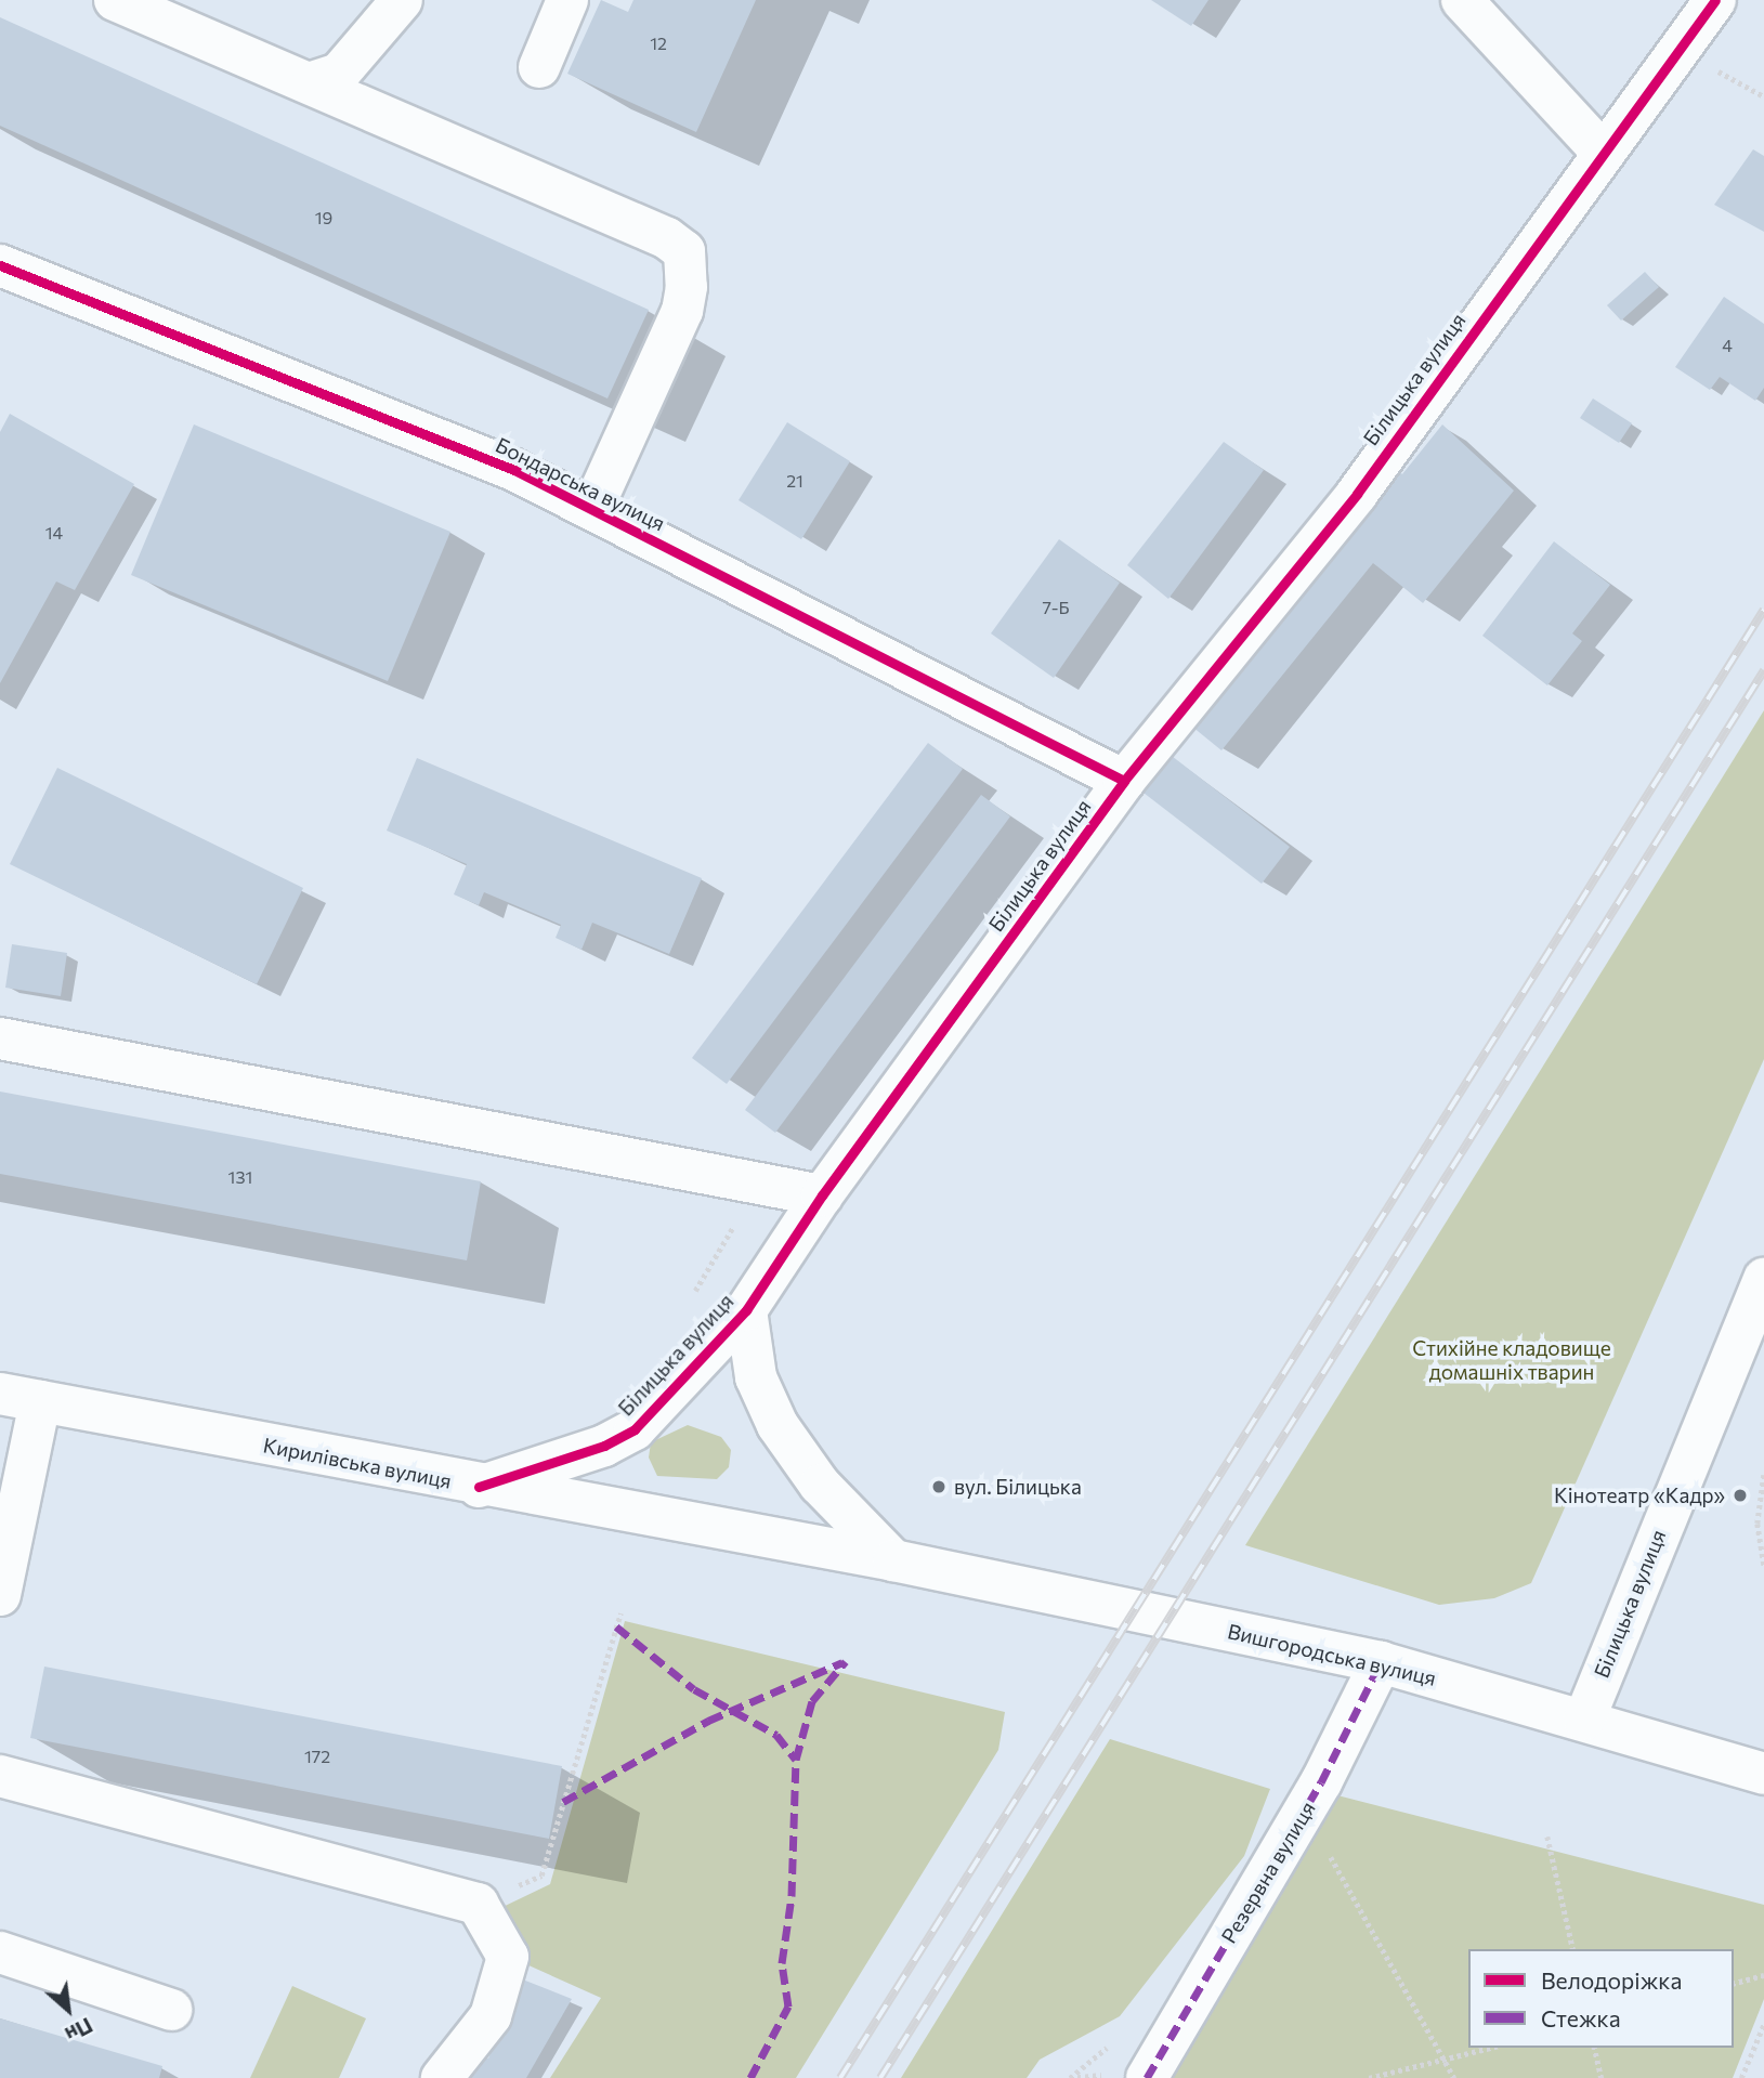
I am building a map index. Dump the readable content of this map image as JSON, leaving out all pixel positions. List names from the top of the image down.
{
  "streets": {
    "street": [
      "Білицька вулиця",
      "Бондарська вулиця",
      "Кирилівська вулиця",
      "Вишгородська вулиця",
      "Резервна вулиця"
    ]
  },
  "crossings": [
    ["Білицька вулиця", "Бондарська вулиця"],
    ["Білицька вулиця", "Кирилівська вулиця"],
    ["Білицька вулиця", "Вишгородська вулиця"],
    ["Кирилівська вулиця", "Вишгородська вулиця"],
    ["Вишгородська вулиця", "Резервна вулиця"]
  ],
  "parks": ["Стихійне кладовище домашніх тварин"],
  "places": ["вул. Білицька", "Кінотеатр «Кадр»"],
  "house_numbers": [
    "12",
    "19",
    "4",
    "21",
    "14",
    "7-Б",
    "131",
    "172"
  ],
  "legend": ["Велодоріжка", "Стежка"],
  "north": "bottom right"
}
